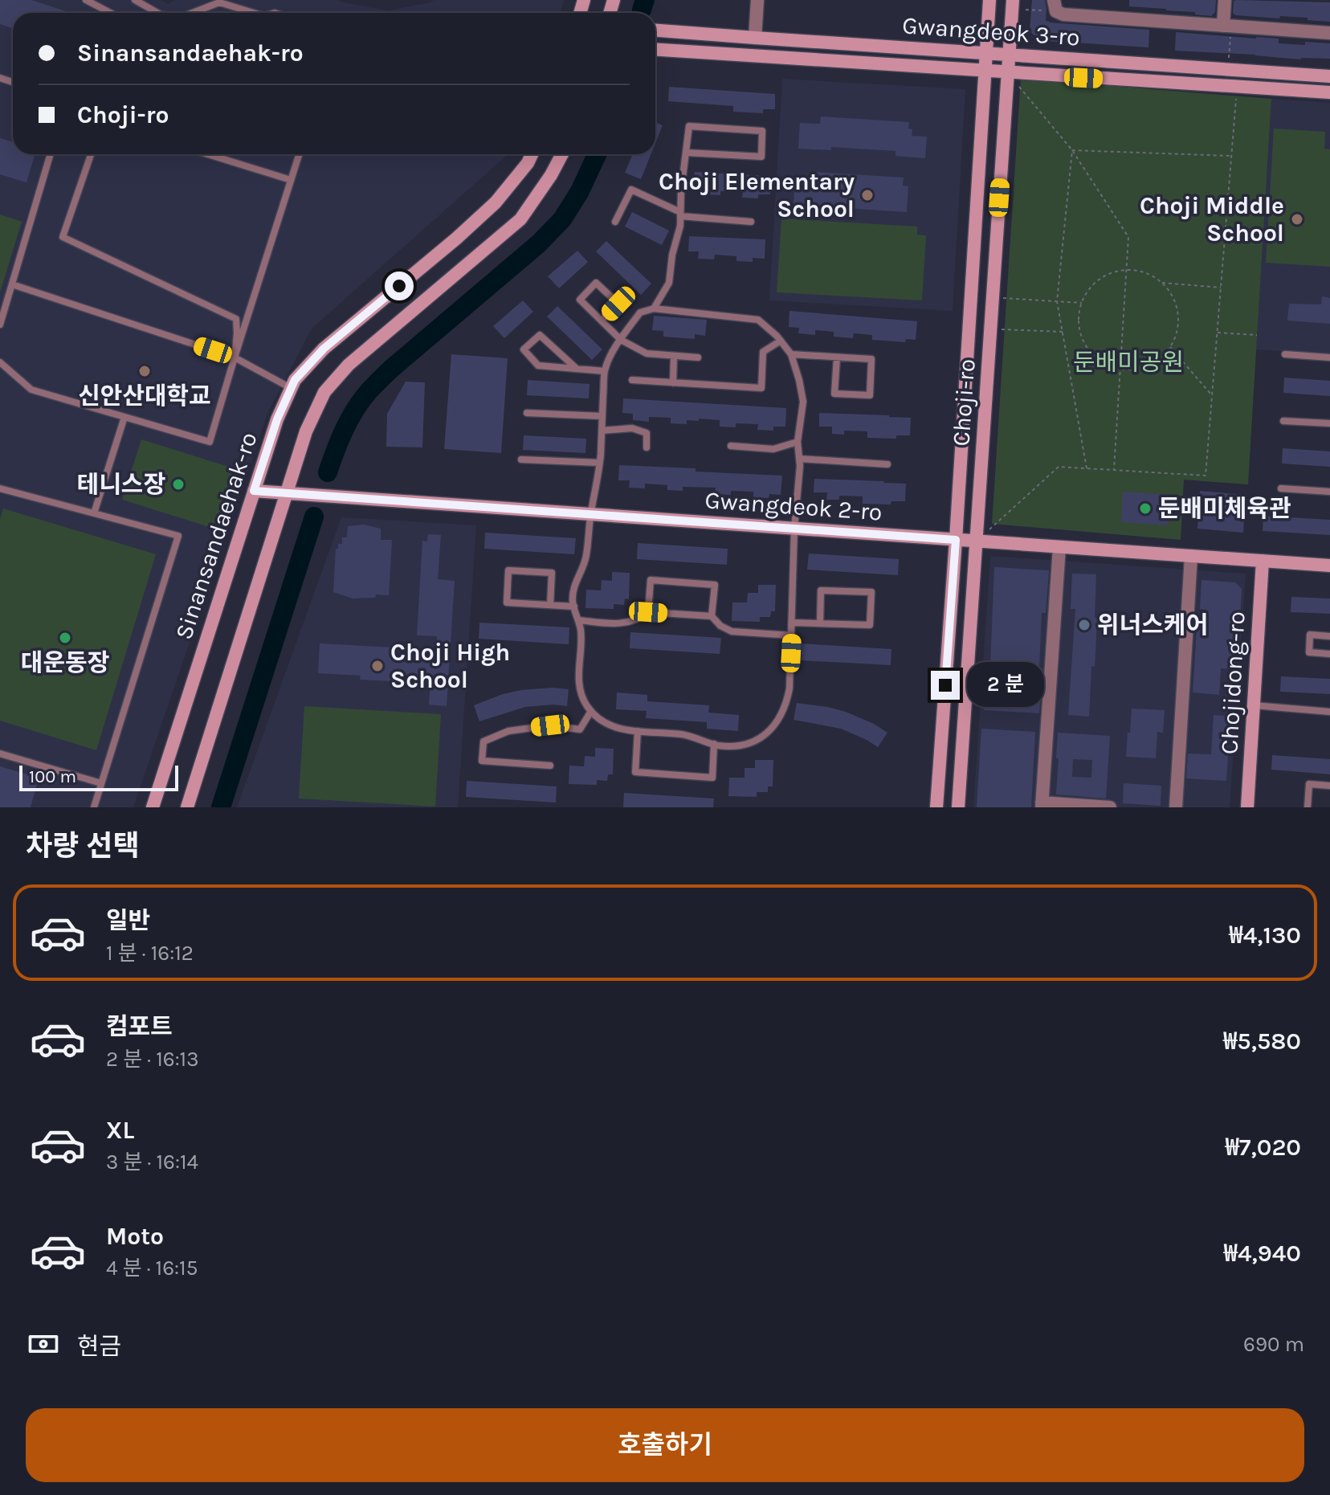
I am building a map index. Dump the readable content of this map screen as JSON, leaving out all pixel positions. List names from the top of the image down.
{
  "streets": {
    "street": [
      "Gwangdeok 3-ro",
      "Choji-ro",
      "Gwangdeok 2-ro",
      "Sinansandaehak-ro",
      "Chojidong-ro"
    ]
  },
  "crossings": [
    ["Gwangdeok 3-ro", "Choji-ro"],
    ["Choji-ro", "Gwangdeok 2-ro"],
    ["Gwangdeok 2-ro", "Sinansandaehak-ro"],
    ["Gwangdeok 2-ro", "Chojidong-ro"]
  ],
  "parks": ["둔배미공원"],
  "places": [
    "Choji Elementary School",
    "Choji Middle School",
    "신안산대학교",
    "테니스장",
    "둔배미체육관",
    "위너스케어",
    "대운동장",
    "Choji High School"
  ],
  "scale_bar": "100 m",
  "page": {
    "banner": ["Sinansandaehak-ro", "Choji-ro"],
    "bubble": "2 분",
    "scale": "100 m",
    "heading": "차량 선택",
    "list": [
      {
        "name": "일반",
        "note": "1 분 · 16:12",
        "value": "₩4,130"
      },
      {
        "name": "컴포트",
        "note": "2 분 · 16:13",
        "value": "₩5,580"
      },
      {
        "name": "XL",
        "note": "3 분 · 16:14",
        "value": "₩7,020"
      },
      {
        "name": "Moto",
        "note": "4 분 · 16:15",
        "value": "₩4,940"
      }
    ],
    "pay": ["현금", "690 m"],
    "buttons": "호출하기"
  }
}
